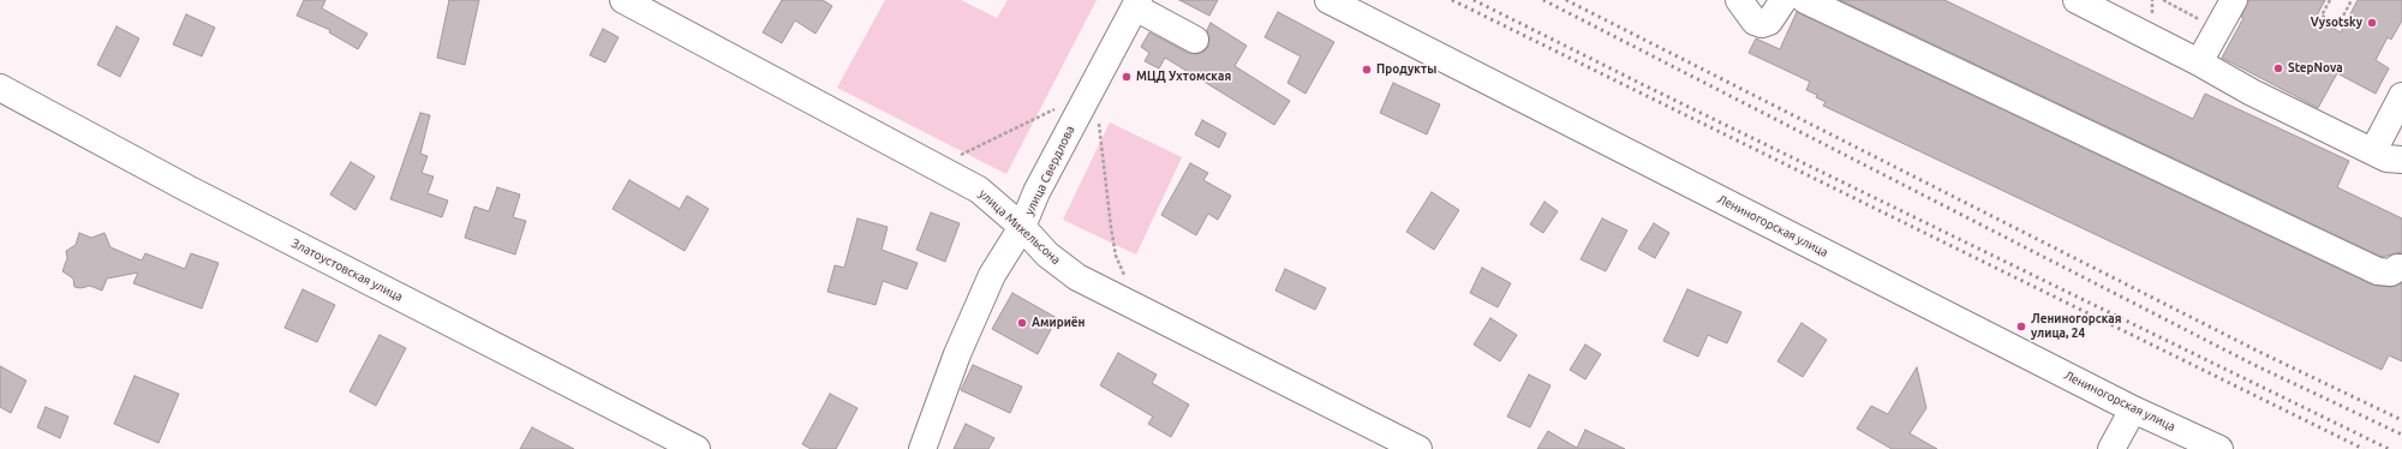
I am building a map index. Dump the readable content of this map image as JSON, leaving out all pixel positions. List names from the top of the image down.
{
  "streets": {
    "street": [
      "улица Свердлова",
      "Лениногорская улица",
      "улица Михельсона",
      "Златоустовская улица"
    ]
  },
  "crossings": [
    ["улица Свердлова", "улица Михельсона"]
  ],
  "places": [
    "Vysotsky",
    "StepNova",
    "Продукты",
    "МЦД Ухтомская",
    "Амириён",
    "Лениногорская улица, 24"
  ]
}
